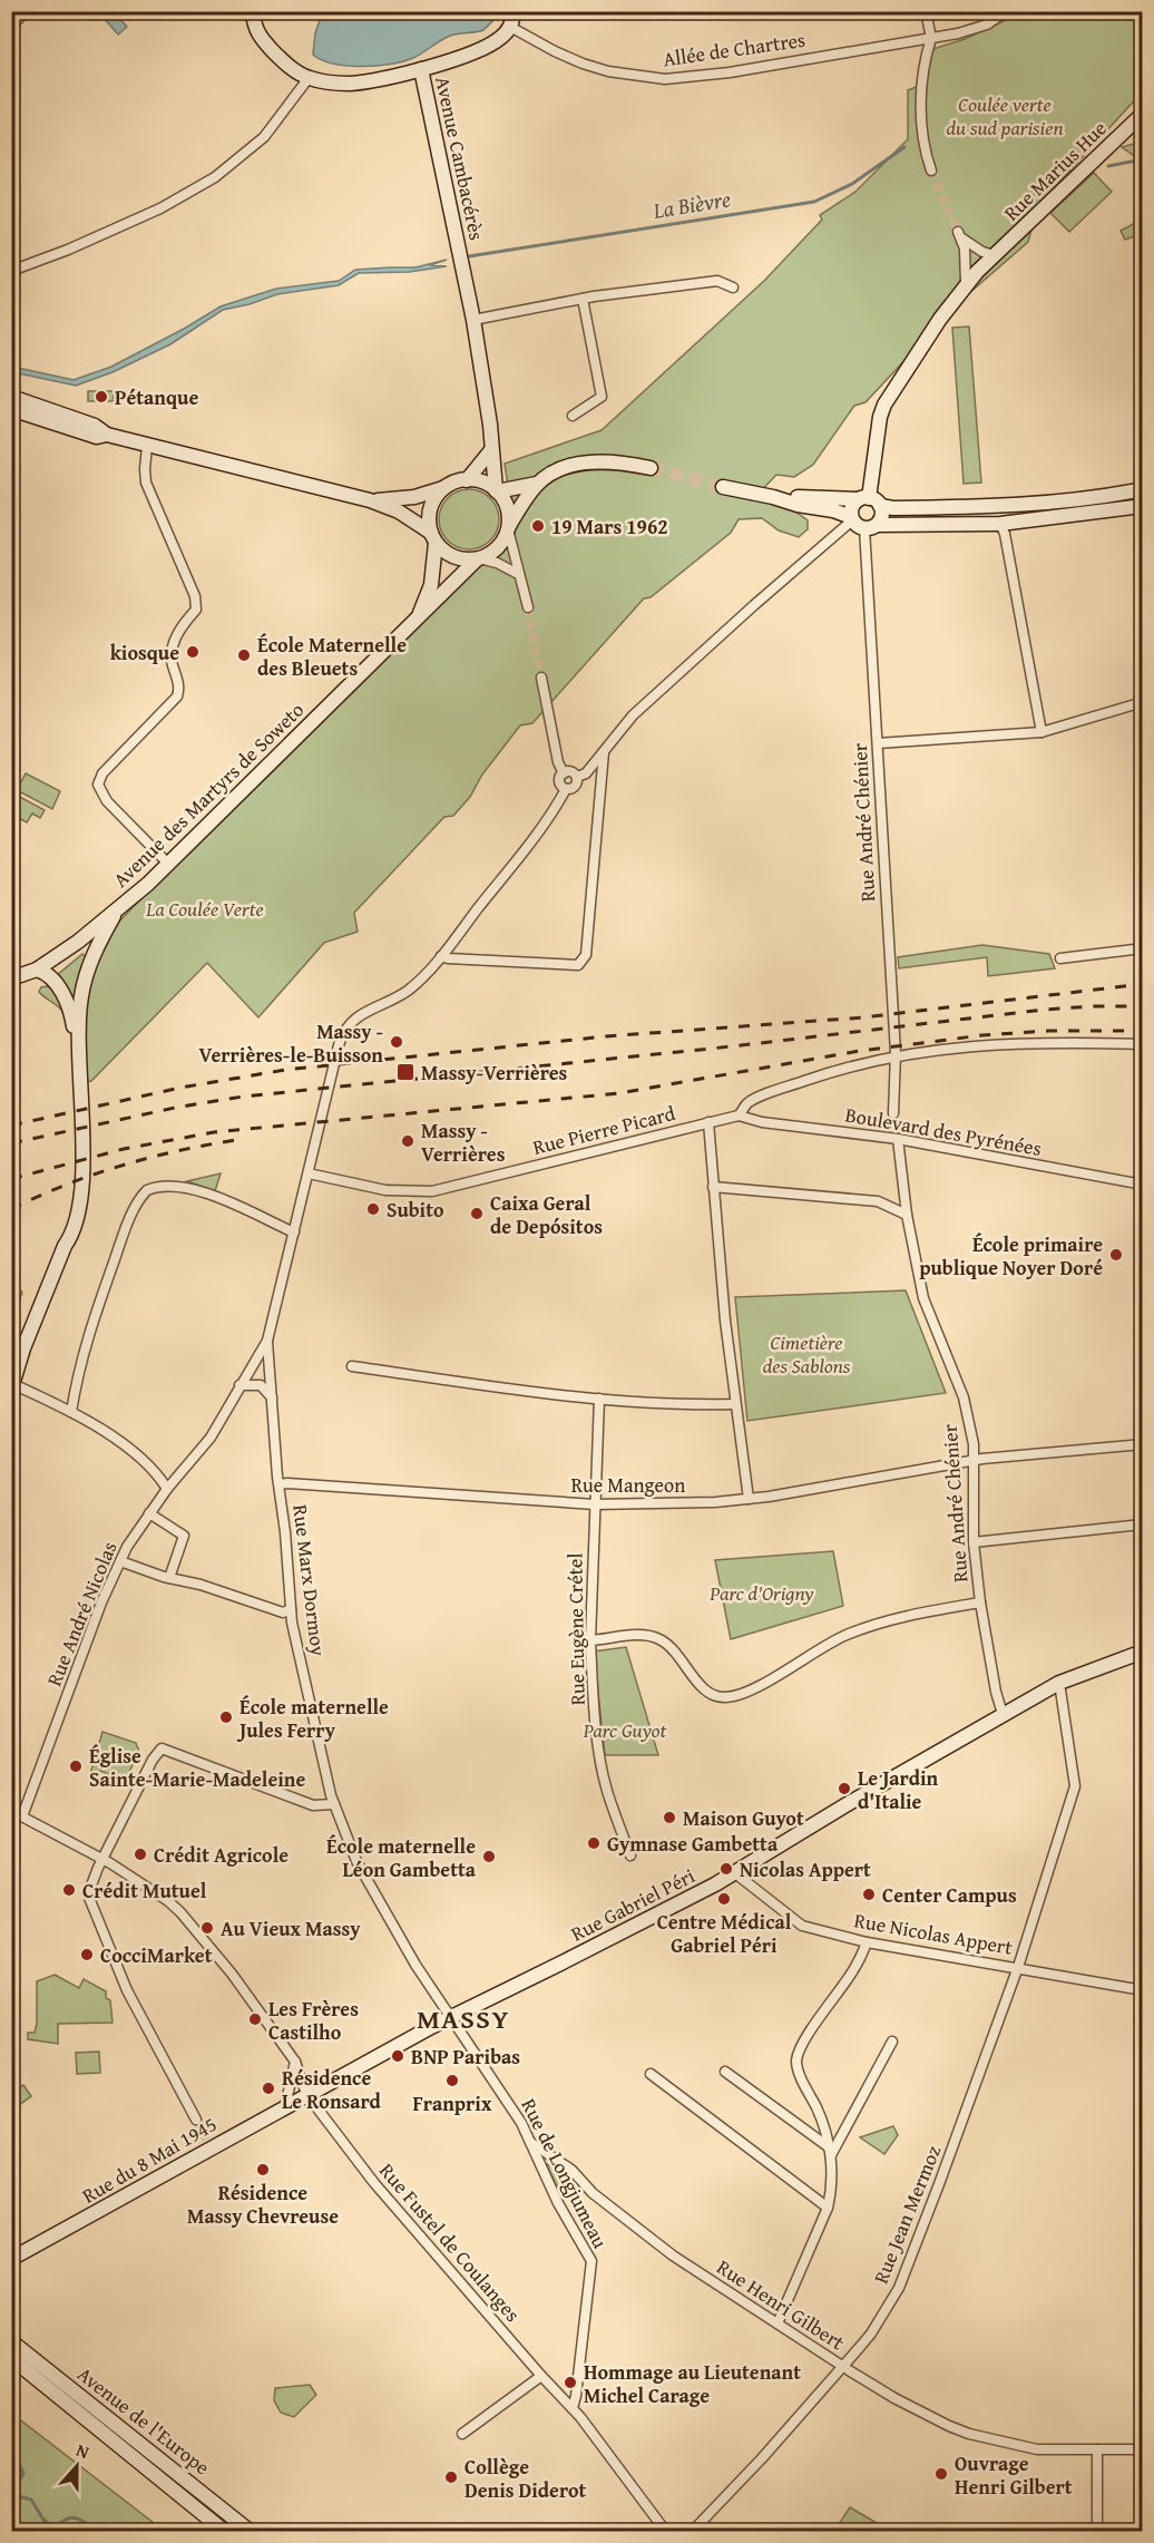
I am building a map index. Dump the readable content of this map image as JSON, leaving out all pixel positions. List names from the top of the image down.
{
  "streets": {
    "main road": [
      "Avenue Cambacérès",
      "Rue Marius Hue",
      "Avenue des Martyrs de Soweto",
      "Rue Gabriel Péri",
      "Rue du 8 Mai 1945",
      "Avenue de l'Europe"
    ],
    "street": [
      "Allée de Chartres",
      "Rue André Chénier",
      "Rue Pierre Picard",
      "Boulevard des Pyrénées",
      "Rue Mangeon",
      "Rue Marx Dormoy",
      "Rue André Nicolas",
      "Rue Eugène Crétel",
      "Rue Nicolas Appert",
      "Rue de Longjumeau",
      "Rue Jean Mermoz",
      "Rue Fustel de Coulanges",
      "Rue Henri Gilbert"
    ]
  },
  "crossings": [
    ["Allée de Chartres", "Avenue Cambacérès"],
    ["Avenue Cambacérès", "Avenue des Martyrs de Soweto"],
    ["Rue André Chénier", "Rue Pierre Picard"],
    ["Rue André Chénier", "Boulevard des Pyrénées"],
    ["Rue André Chénier", "Rue Mangeon"],
    ["Rue André Chénier", "Rue Gabriel Péri"],
    ["Rue Pierre Picard", "Boulevard des Pyrénées"],
    ["Rue Mangeon", "Rue Marx Dormoy"],
    ["Rue Mangeon", "Rue Eugène Crétel"],
    ["Rue Marx Dormoy", "Rue André Nicolas"],
    ["Rue Marx Dormoy", "Rue Gabriel Péri"],
    ["Rue Marx Dormoy", "Rue de Longjumeau"],
    ["Rue André Nicolas", "Rue Fustel de Coulanges"],
    ["Rue Gabriel Péri", "Rue Nicolas Appert"],
    ["Rue Gabriel Péri", "Rue du 8 Mai 1945"],
    ["Rue Gabriel Péri", "Rue de Longjumeau"],
    ["Rue Gabriel Péri", "Rue Jean Mermoz"],
    ["Rue Gabriel Péri", "Rue Fustel de Coulanges"],
    ["Rue Nicolas Appert", "Rue Jean Mermoz"],
    ["Rue du 8 Mai 1945", "Rue Fustel de Coulanges"],
    ["Rue de Longjumeau", "Rue Fustel de Coulanges"],
    ["Rue de Longjumeau", "Rue Henri Gilbert"],
    ["Rue Jean Mermoz", "Rue Henri Gilbert"]
  ],
  "districts": ["MASSY"],
  "water": ["La Bièvre"],
  "parks": [
    "Coulée verte du sud parisien",
    "La Coulée Verte",
    "Cimetière des Sablons",
    "Parc d'Origny",
    "Parc Guyot"
  ],
  "places": {
    "other": [
      "Pétanque",
      "19 Mars 1962",
      "kiosque",
      "École Maternelle des Bleuets",
      "Massy - Verrières-le-Buisson",
      "Massy - Verrières",
      "Subito",
      "Caixa Geral de Depósitos",
      "École primaire publique Noyer Doré",
      "École maternelle Jules Ferry",
      "Église Sainte-Marie-Madeleine",
      "Le Jardin d'Italie",
      "Maison Guyot",
      "Gymnase Gambetta",
      "Crédit Agricole",
      "École maternelle Léon Gambetta",
      "Nicolas Appert",
      "Crédit Mutuel",
      "Center Campus",
      "Centre Médical Gabriel Péri",
      "Au Vieux Massy",
      "CocciMarket",
      "Les Frères Castilho",
      "BNP Paribas",
      "Franprix",
      "Résidence Le Ronsard",
      "Résidence Massy Chevreuse",
      "Hommage au Lieutenant Michel Carage",
      "Ouvrage Henri Gilbert",
      "Collège Denis Diderot"
    ],
    "transit": ["Massy-Verrières"]
  },
  "north": "top"
}
